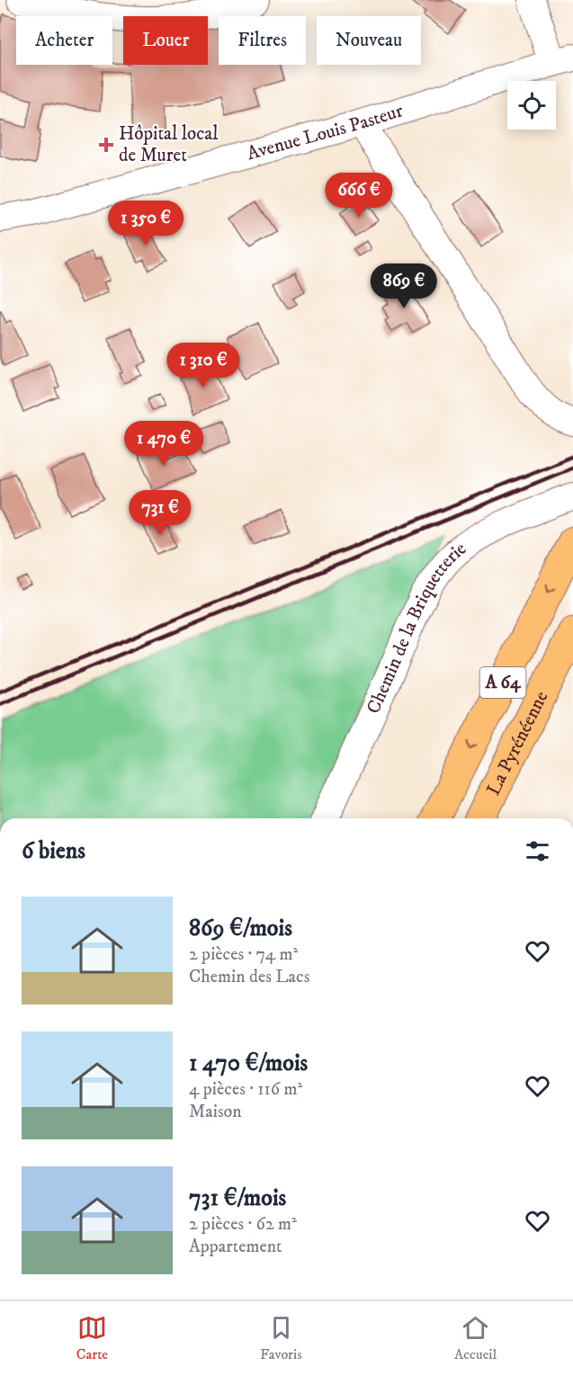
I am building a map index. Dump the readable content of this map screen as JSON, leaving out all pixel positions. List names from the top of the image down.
{
  "streets": {
    "highway": ["A 64", "La Pyrénéenne"],
    "street": ["Avenue Louis Pasteur", "Chemin de la Briquetterie"]
  },
  "places": {
    "health": ["Hôpital local de Muret"]
  },
  "page": {
    "chip": [
      "Acheter",
      "Louer",
      "Filtres",
      "Nouveau"
    ],
    "price": [
      "666 €",
      "1 350 €",
      "869 €",
      "1 310 €",
      "1 470 €",
      "731 €"
    ],
    "heading": "6 biens",
    "list": [
      {
        "name": "869 €/mois",
        "note": "2 pièces · 74 m² · Chemin des Lacs"
      },
      {
        "name": "1 470 €/mois",
        "note": "4 pièces · 116 m² · Maison"
      },
      {
        "name": "731 €/mois",
        "note": "2 pièces · 62 m² · Appartement"
      }
    ],
    "tabs": ["Carte", "Favoris", "Accueil"]
  }
}
